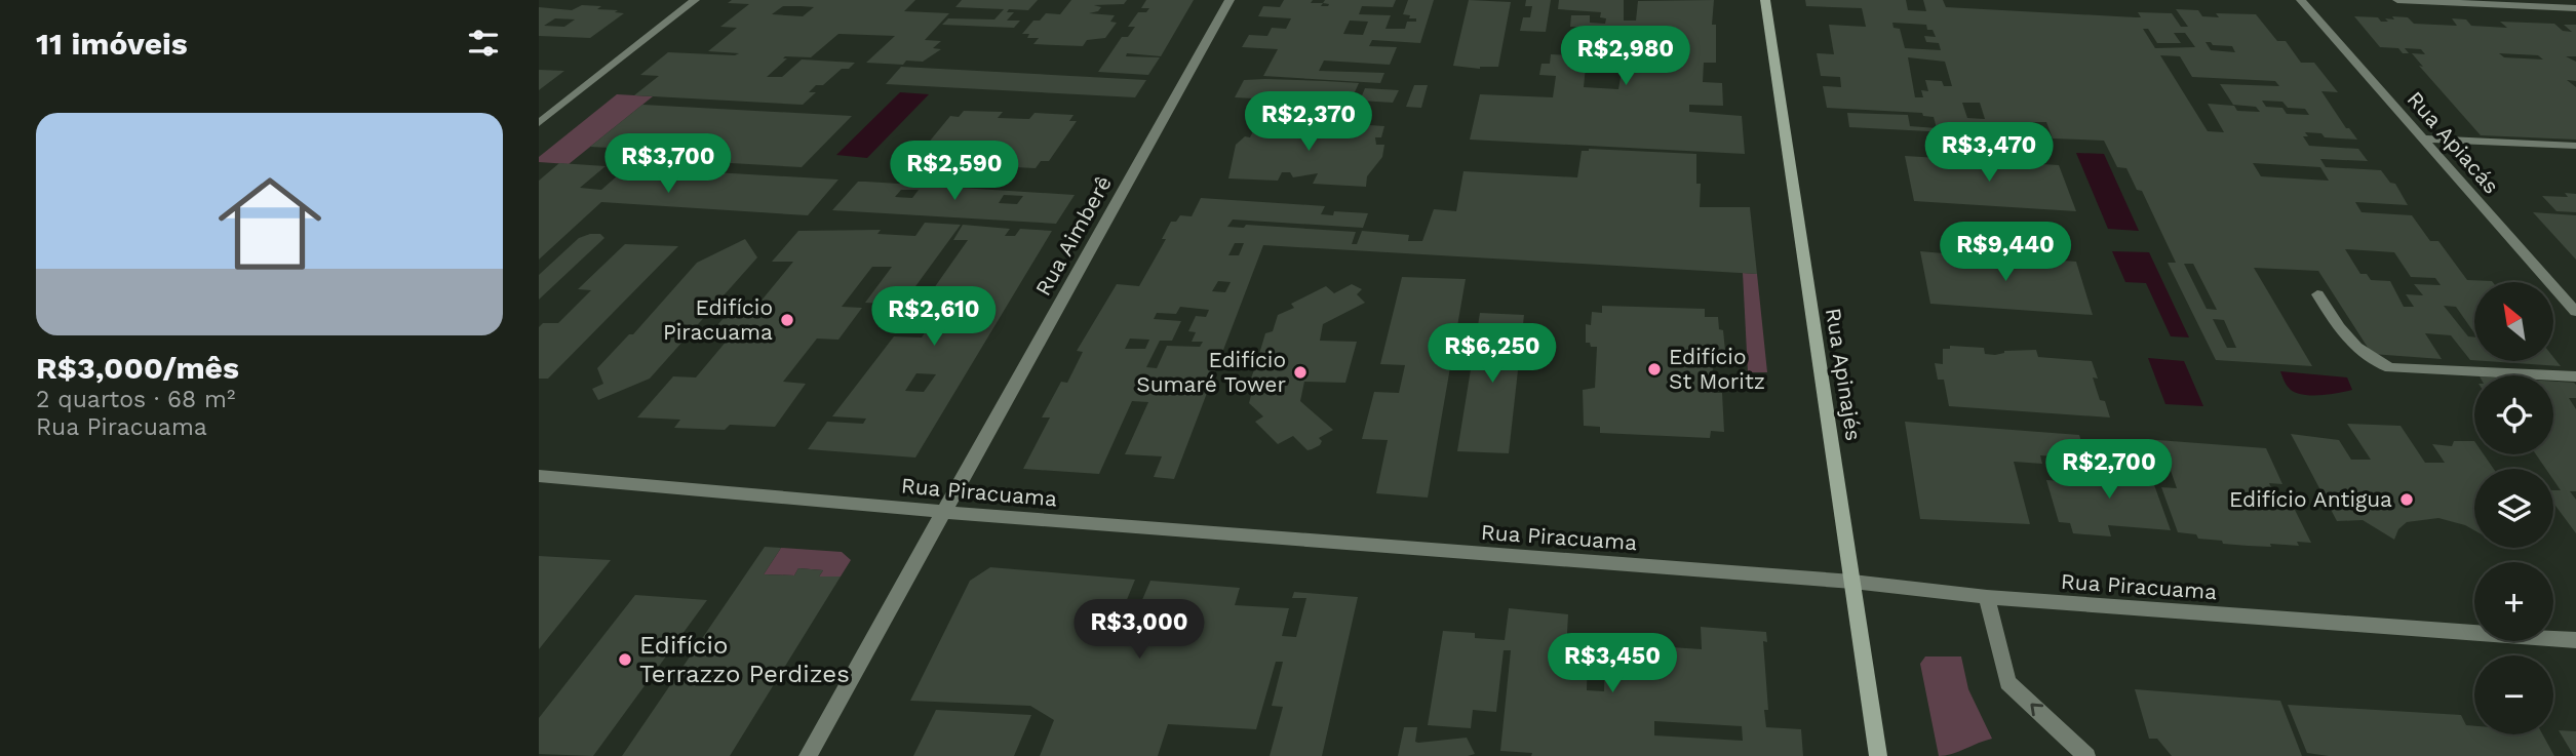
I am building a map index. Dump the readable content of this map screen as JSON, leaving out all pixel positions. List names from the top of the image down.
{
  "streets": {
    "street": [
      "Rua Apiacás",
      "Rua Aimberê",
      "Rua Apinajés",
      "Rua Piracuama"
    ]
  },
  "crossings": [
    ["Rua Aimberê", "Rua Piracuama"],
    ["Rua Apinajés", "Rua Piracuama"]
  ],
  "places": [
    "Edifício Piracuama",
    "Edifício St Moritz",
    "Edifício Sumaré Tower",
    "Edifício Antigua",
    "Edifício Terrazzo Perdizes"
  ],
  "north": "top left",
  "page": {
    "heading": "11 imóveis",
    "price": [
      "R$2,980",
      "R$2,370",
      "R$3,470",
      "R$3,700",
      "R$2,590",
      "R$9,440",
      "R$2,610",
      "R$6,250",
      "R$2,700",
      "R$3,000",
      "R$3,450"
    ],
    "list": [
      {
        "name": "R$3,000/mês",
        "note": "2 quartos · 68 m² · Rua Piracuama"
      }
    ],
    "map_buttons": ["+", "−"]
  }
}
